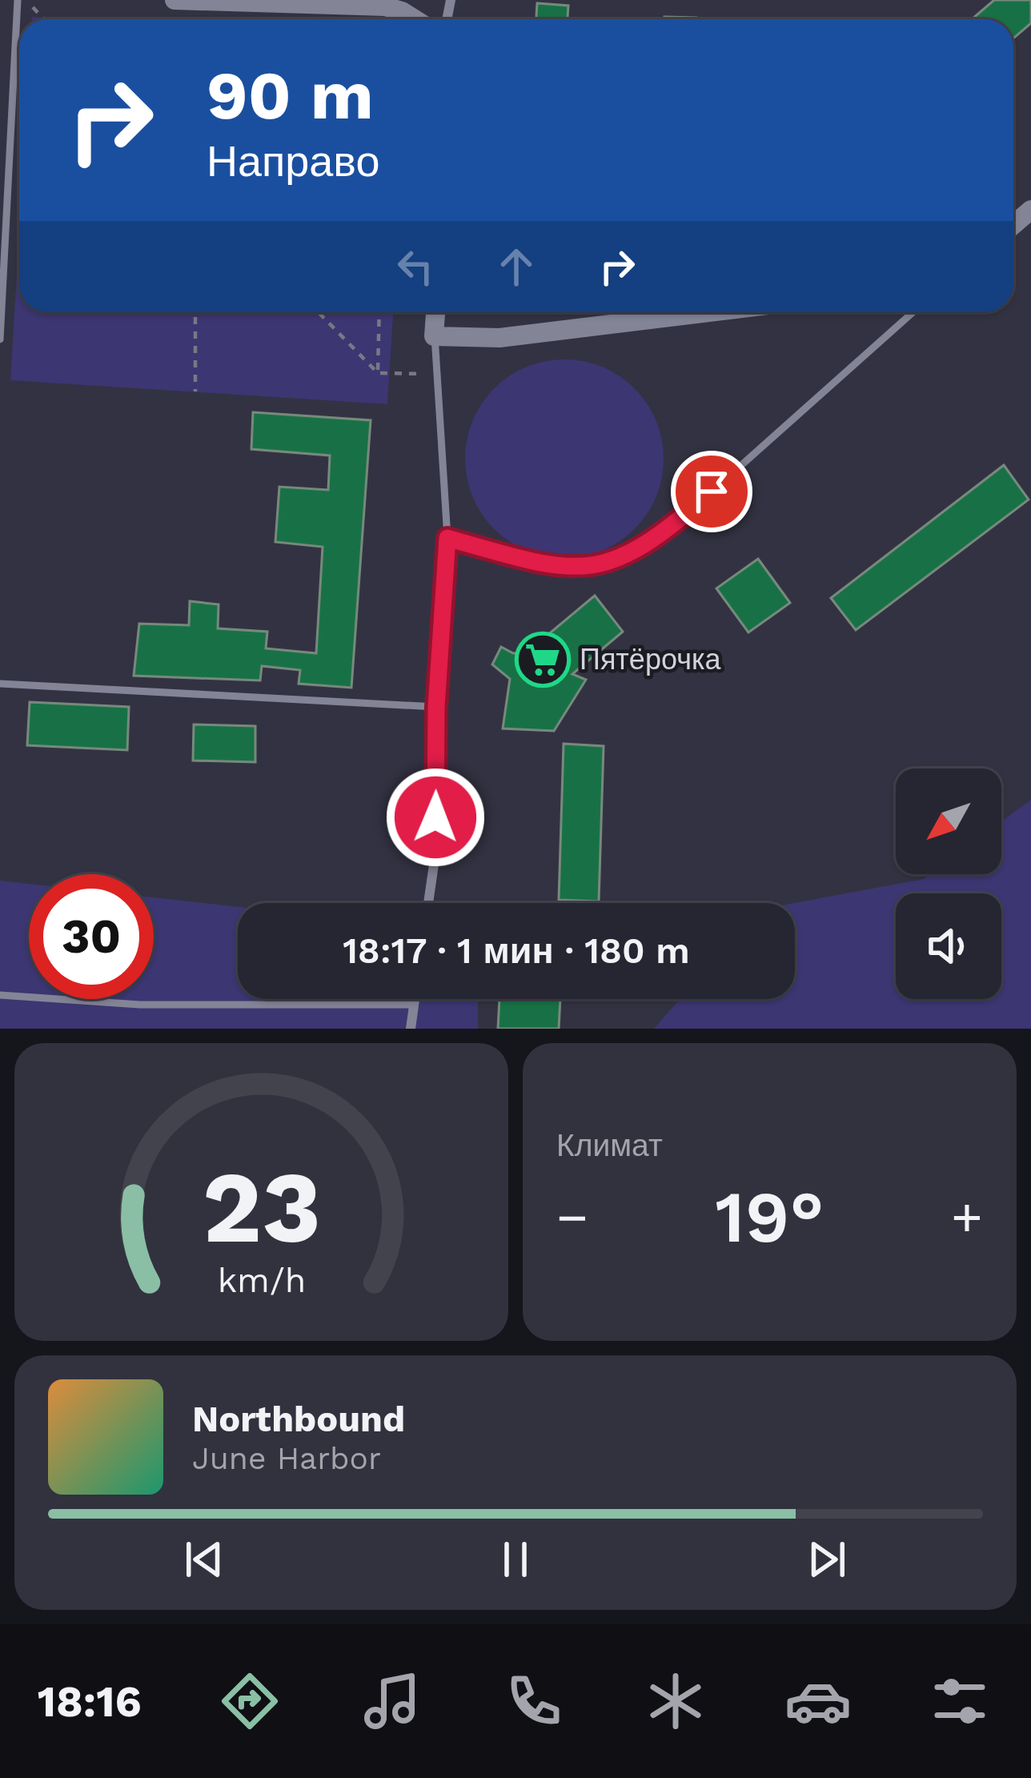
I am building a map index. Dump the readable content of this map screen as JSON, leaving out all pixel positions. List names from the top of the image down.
{
  "places": {
    "supermarket": ["Пятёрочка"]
  },
  "north": "bottom left",
  "page": {
    "turn": ["90 m", "Направо"],
    "limit": "30",
    "trip": "18:17 · 1 мин · 180 m",
    "tile": "Климат",
    "heat": ["−", "19°", "+"],
    "song": ["Northbound", "June Harbor"],
    "tabs": "18:16",
    "gauge": ["23", "km/h"]
  }
}
